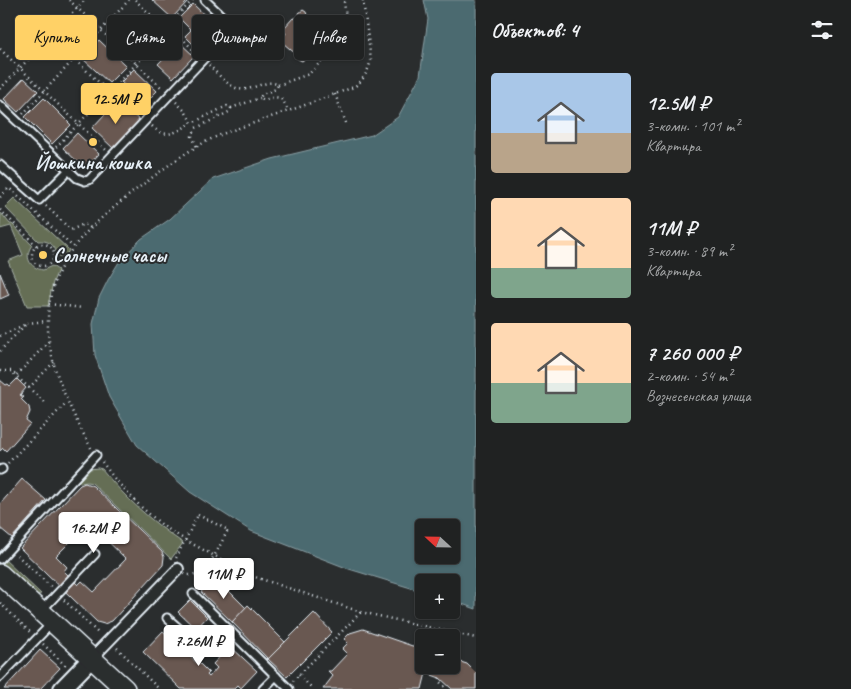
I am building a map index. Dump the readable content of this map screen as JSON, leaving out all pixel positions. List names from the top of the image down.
{
  "places": ["Йошкина кошка", "Солнечные часы"],
  "north": "left",
  "page": {
    "heading": "Объектов: 4",
    "chip": [
      "Купить",
      "Снять",
      "Фильтры",
      "Новое"
    ],
    "list": [
      {
        "name": "12.5M ₽",
        "note": "3-комн. · 101 m² · Квартира"
      },
      {
        "name": "11M ₽",
        "note": "3-комн. · 89 m² · Квартира"
      },
      {
        "name": "7 260 000 ₽",
        "note": "2-комн. · 54 m² · Вознесенская улица"
      }
    ],
    "price": [
      "12.5M ₽",
      "16.2M ₽",
      "11M ₽",
      "7.26M ₽"
    ],
    "map_buttons": ["+", "−"]
  }
}
